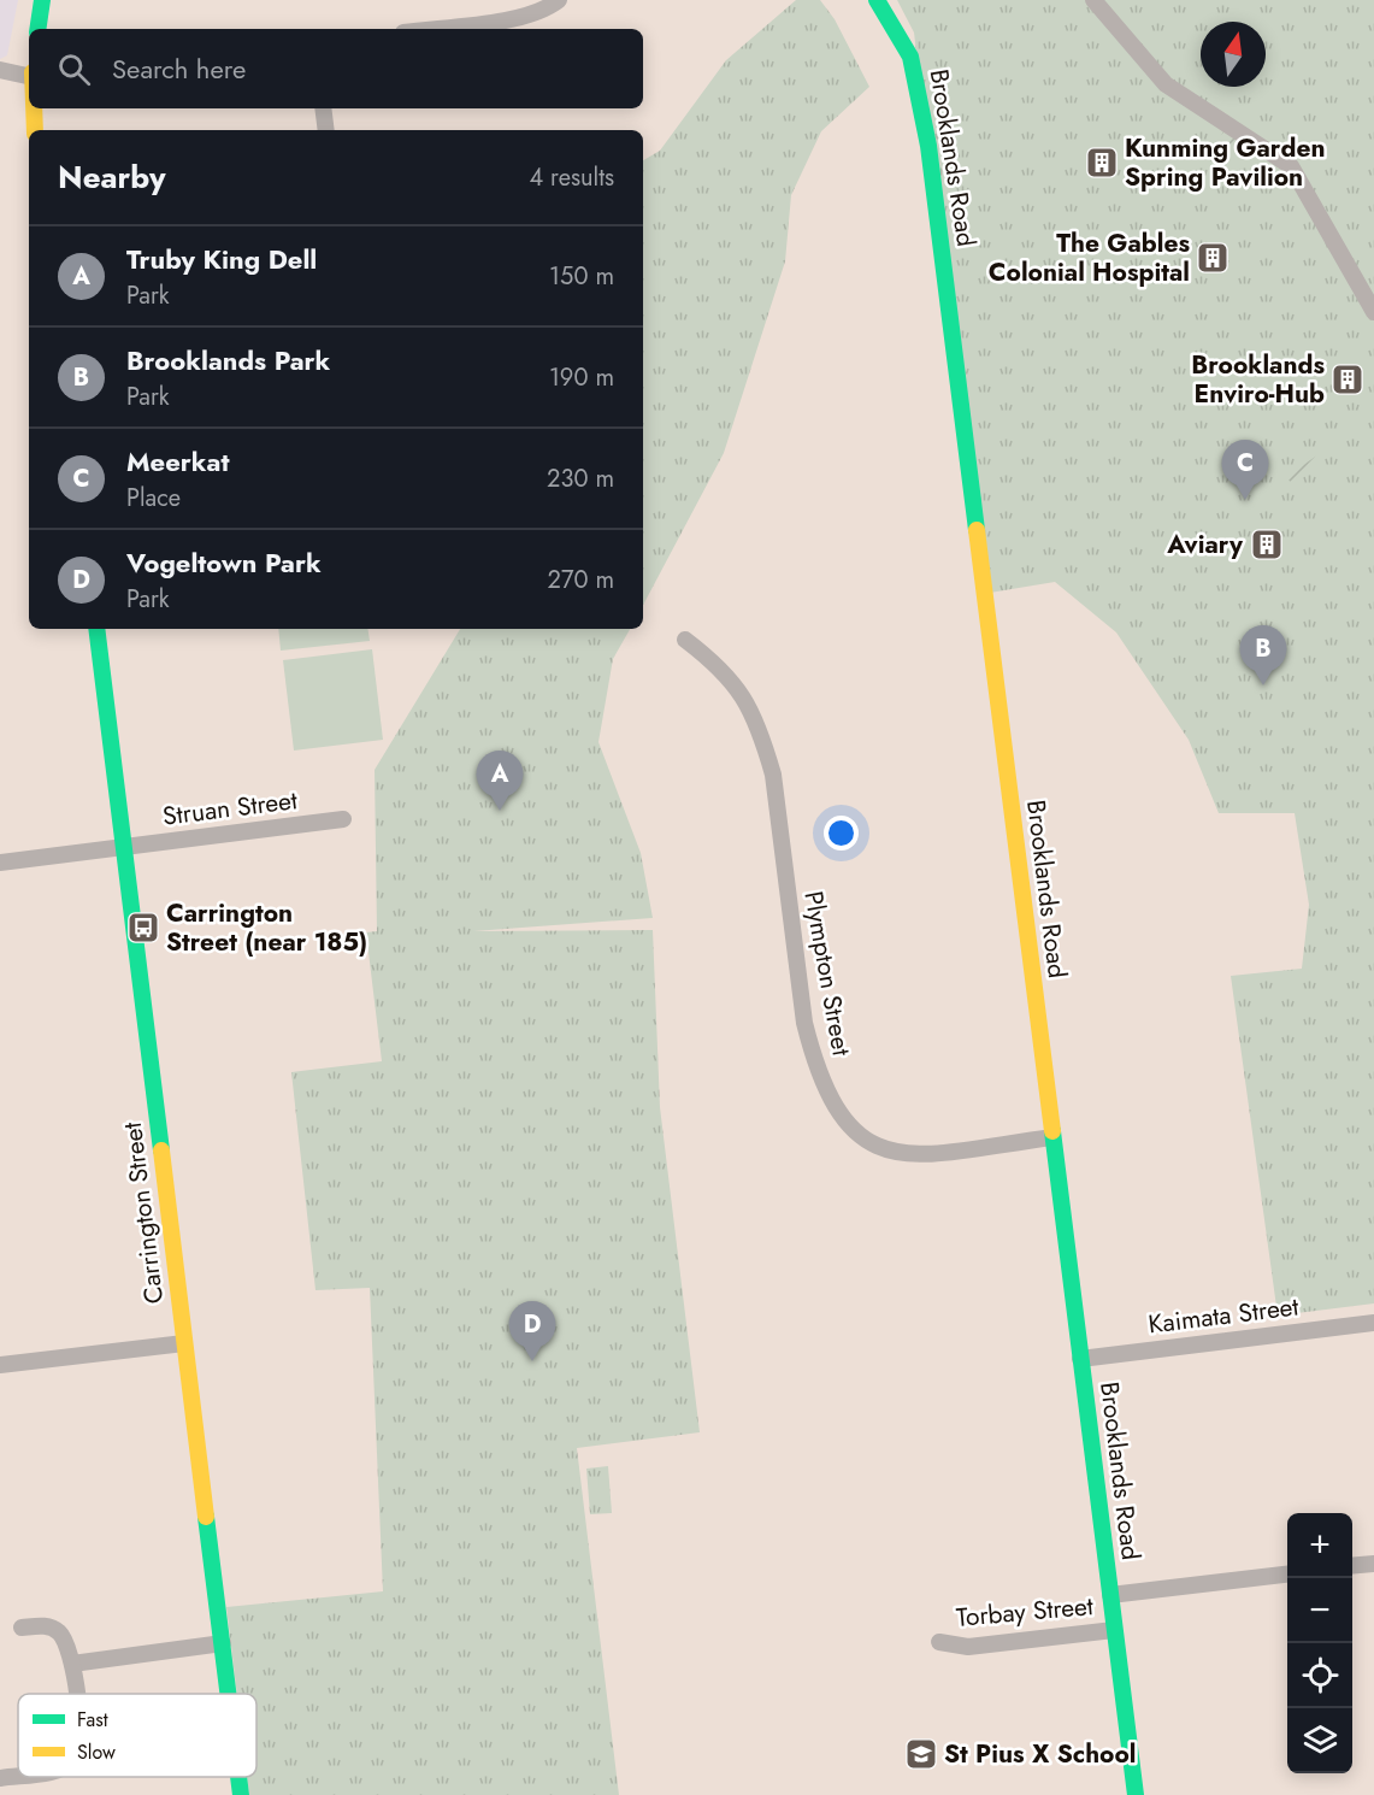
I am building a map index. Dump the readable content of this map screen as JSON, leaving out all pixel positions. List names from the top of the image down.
{
  "streets": {
    "street": [
      "Brooklands Road",
      "Struan Street",
      "Plympton Street",
      "Carrington Street",
      "Kaimata Street",
      "Torbay Street"
    ]
  },
  "crossings": [
    ["Brooklands Road", "Plympton Street"],
    ["Brooklands Road", "Kaimata Street"],
    ["Brooklands Road", "Torbay Street"],
    ["Struan Street", "Carrington Street"]
  ],
  "places": {
    "building": [
      "Kunming Garden Spring Pavilion",
      "The Gables Colonial Hospital",
      "Brooklands Enviro-Hub",
      "Aviary"
    ],
    "bus stop": ["Carrington Street (near 185)"],
    "school or university": ["St Pius X School"]
  },
  "legend": ["Fast", "Slow"],
  "north": "top",
  "page": {
    "search": "Search here",
    "heading": ["Nearby", "4 results"],
    "list": [
      {
        "mark": "A",
        "name": "Truby King Dell",
        "note": "Park",
        "value": "150 m"
      },
      {
        "mark": "B",
        "name": "Brooklands Park",
        "note": "Park",
        "value": "190 m"
      },
      {
        "mark": "C",
        "name": "Meerkat",
        "note": "Place",
        "value": "230 m"
      },
      {
        "mark": "D",
        "name": "Vogeltown Park",
        "note": "Park",
        "value": "270 m"
      }
    ],
    "pins": [
      "C",
      "B",
      "A",
      "D"
    ],
    "map_buttons": ["+", "−"]
  }
}
